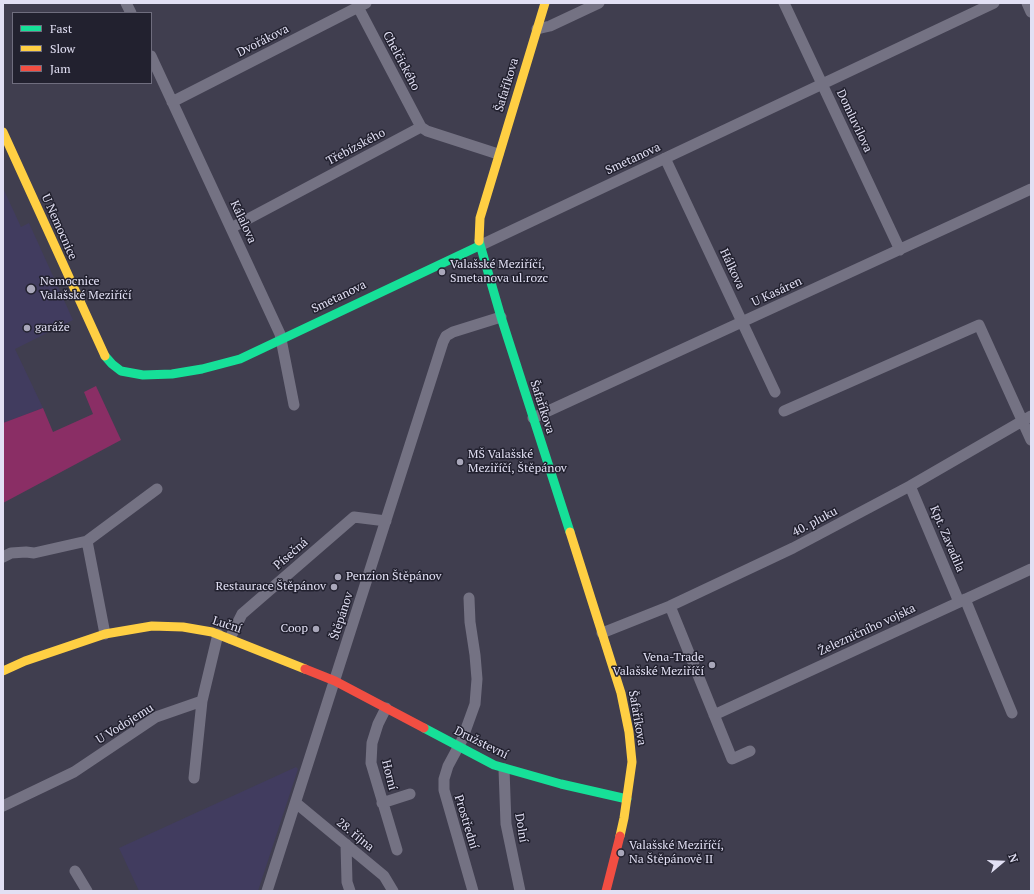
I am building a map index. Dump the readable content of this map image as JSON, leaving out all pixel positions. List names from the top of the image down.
{
  "streets": {
    "street": [
      "Dvořákova",
      "Chelčického",
      "Šafaříkova",
      "Domluvilova",
      "Třebízského",
      "Smetanova",
      "Kálalova",
      "U Nemocnice",
      "Hálkova",
      "U Kasáren",
      "40. pluku",
      "Kpt. Zavadila",
      "Písečná",
      "Štěpánov",
      "Luční",
      "Železničního vojska",
      "U Vodojemu",
      "Družstevní",
      "Horní",
      "Prostřední",
      "Dolní",
      "28. října"
    ]
  },
  "crossings": [
    ["Dvořákova", "Chelčického"],
    ["Dvořákova", "Kálalova"],
    ["Chelčického", "Třebízského"],
    ["Šafaříkova", "Smetanova"],
    ["Šafaříkova", "U Kasáren"],
    ["Šafaříkova", "40. pluku"],
    ["Šafaříkova", "Štěpánov"],
    ["Šafaříkova", "Družstevní"],
    ["Domluvilova", "Smetanova"],
    ["Domluvilova", "U Kasáren"],
    ["Třebízského", "Kálalova"],
    ["Smetanova", "Kálalova"],
    ["Smetanova", "U Nemocnice"],
    ["Smetanova", "Hálkova"],
    ["Kálalova", "U Nemocnice"],
    ["Hálkova", "U Kasáren"],
    ["40. pluku", "Kpt. Zavadila"],
    ["Kpt. Zavadila", "Železničního vojska"],
    ["Písečná", "Štěpánov"],
    ["Písečná", "Luční"],
    ["Štěpánov", "Luční"],
    ["Štěpánov", "Družstevní"],
    ["Štěpánov", "28. října"],
    ["Luční", "Družstevní"],
    ["Družstevní", "Horní"],
    ["Družstevní", "Prostřední"],
    ["Družstevní", "Dolní"]
  ],
  "places": [
    "Valašské Meziříčí, Smetanova ul.rozc",
    "Nemocnice Valašské Meziříčí",
    "garáže",
    "MŠ Valašské Meziříčí, Štěpánov",
    "Penzion Štěpánov",
    "Restaurace Štěpánov",
    "Coop",
    "Vena-Trade Valašské Meziříčí",
    "Valašské Meziříčí, Na Štěpánově II"
  ],
  "legend": ["Fast", "Slow", "Jam"],
  "north": "right"
}
